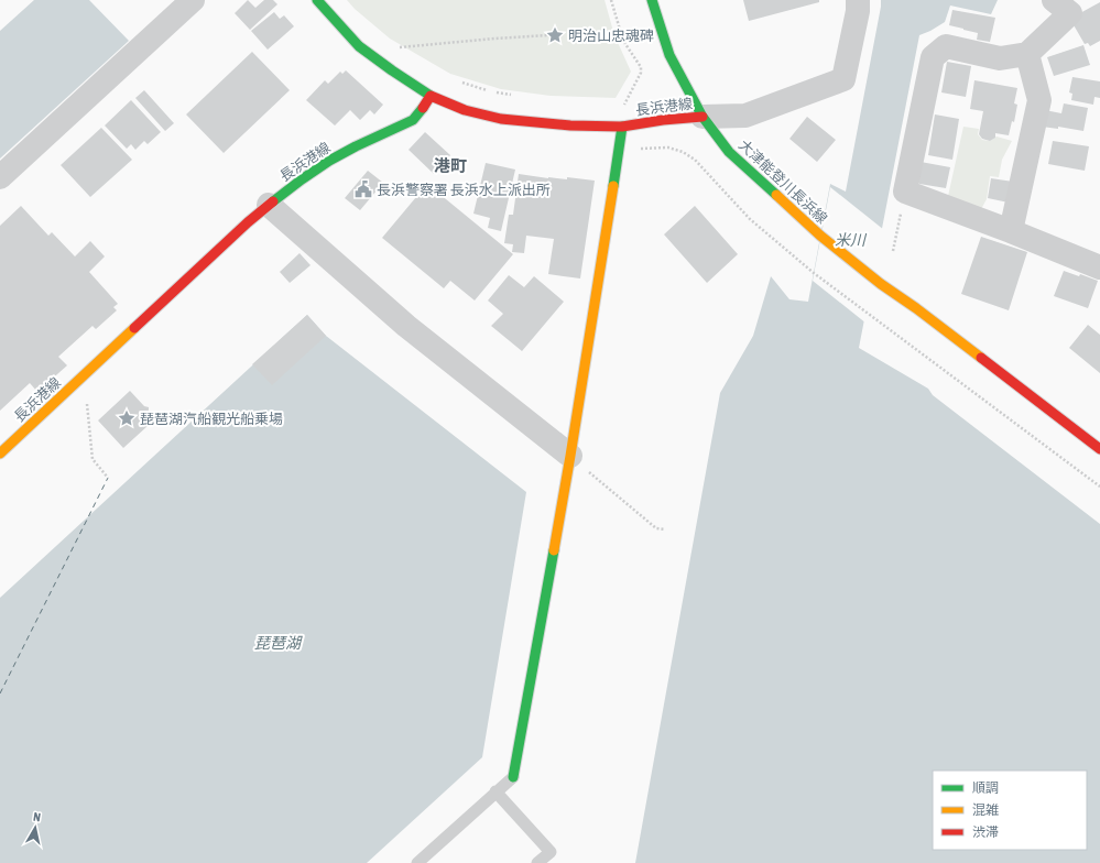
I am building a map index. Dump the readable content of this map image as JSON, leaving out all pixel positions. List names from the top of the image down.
{
  "streets": {
    "main road": ["長浜港線", "大津能登川長浜線"]
  },
  "crossings": [
    ["長浜港線", "大津能登川長浜線"]
  ],
  "districts": ["港町"],
  "water": ["米川", "琵琶湖"],
  "places": {
    "place": ["明治山忠魂碑", "琵琶湖汽船観光船乗場"],
    "public building": ["長浜警察署 長浜水上派出所"]
  },
  "legend": ["順調", "混雑", "渋滞"],
  "north": "top"
}
